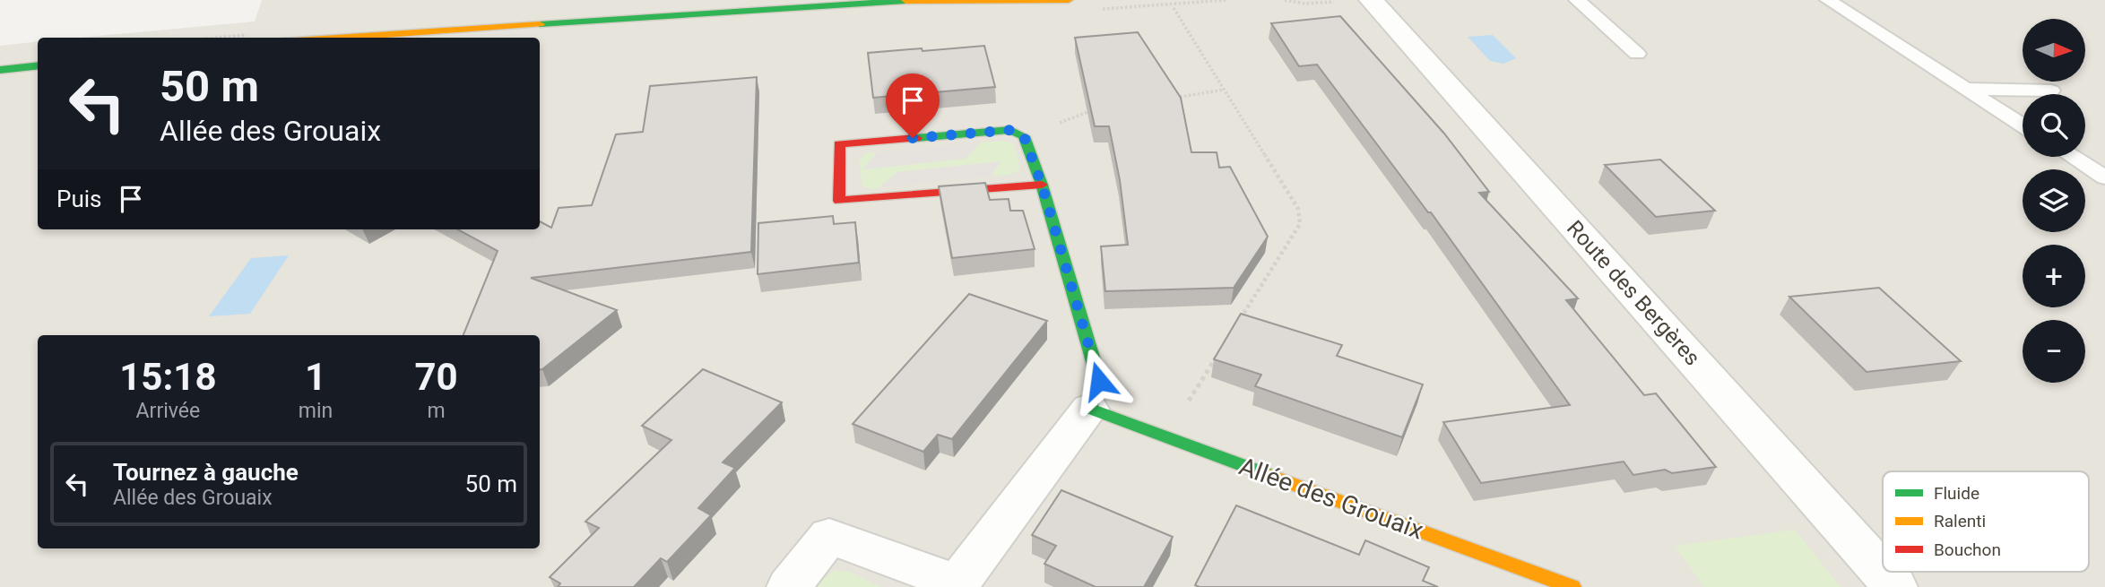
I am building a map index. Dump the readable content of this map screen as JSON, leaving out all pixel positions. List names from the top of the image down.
{
  "streets": {
    "street": ["Route des Bergères", "Allée des Grouaix"]
  },
  "legend": ["Fluide", "Ralenti", "Bouchon"],
  "north": "right",
  "page": {
    "map_buttons": ["+", "−"],
    "turn": ["50 m", "Allée des Grouaix"],
    "then": "Puis",
    "eta": [
      "15:18",
      "Arrivée",
      "1",
      "min",
      "70",
      "m"
    ],
    "list": [
      {
        "name": "Tournez à gauche",
        "note": "Allée des Grouaix",
        "value": "50 m"
      }
    ]
  }
}
